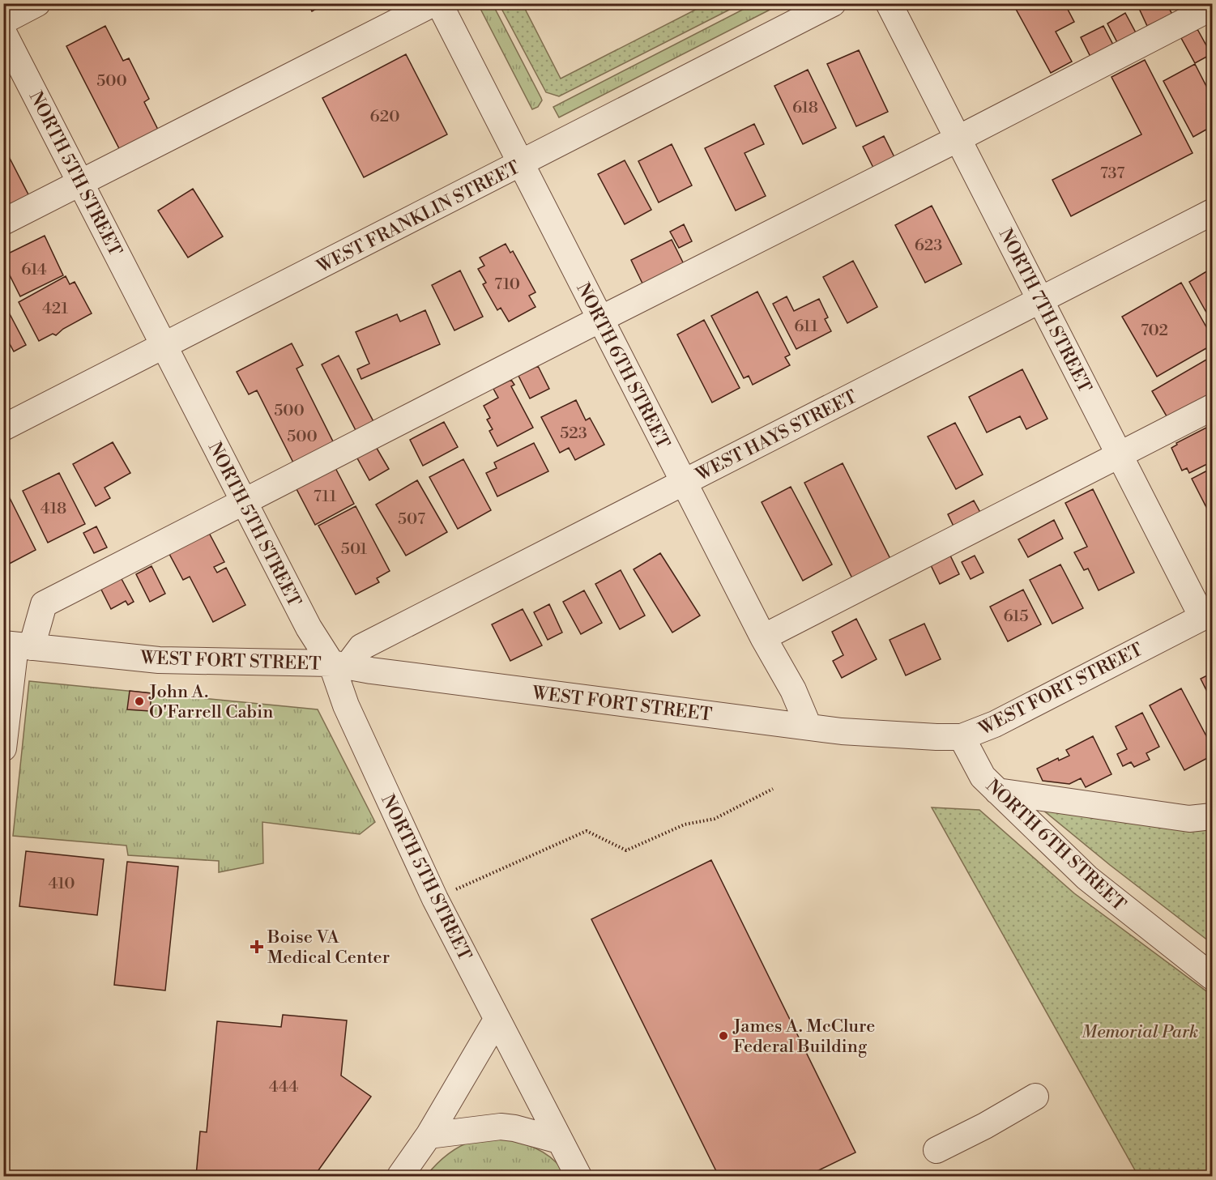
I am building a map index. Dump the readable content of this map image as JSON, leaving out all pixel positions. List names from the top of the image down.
{
  "streets": {
    "street": [
      "NORTH 5TH STREET",
      "WEST FRANKLIN STREET",
      "NORTH 7TH STREET",
      "NORTH 6TH STREET",
      "WEST HAYS STREET",
      "WEST FORT STREET"
    ]
  },
  "crossings": [
    ["NORTH 5TH STREET", "WEST FRANKLIN STREET"],
    ["NORTH 5TH STREET", "WEST HAYS STREET"],
    ["NORTH 5TH STREET", "WEST FORT STREET"],
    ["WEST FRANKLIN STREET", "NORTH 6TH STREET"],
    ["NORTH 7TH STREET", "WEST HAYS STREET"],
    ["NORTH 7TH STREET", "WEST FORT STREET"],
    ["NORTH 6TH STREET", "WEST HAYS STREET"],
    ["NORTH 6TH STREET", "WEST FORT STREET"],
    ["WEST HAYS STREET", "WEST FORT STREET"]
  ],
  "parks": ["Memorial Park"],
  "places": {
    "other": ["John A. O'Farrell Cabin", "James A. McClure Federal Building"],
    "health": ["Boise VA Medical Center"]
  },
  "house_numbers": [
    "500",
    "618",
    "620",
    "737",
    "623",
    "614",
    "710",
    "421",
    "611",
    "702",
    "500",
    "523",
    "500",
    "711",
    "418",
    "507",
    "501",
    "615",
    "410",
    "444"
  ]
}
